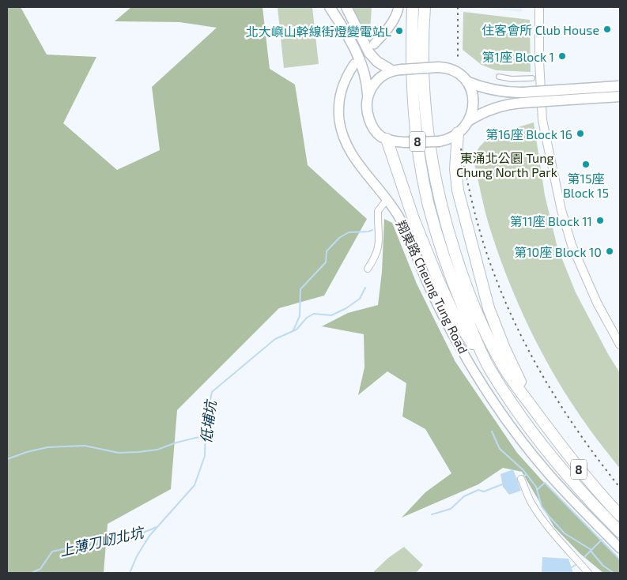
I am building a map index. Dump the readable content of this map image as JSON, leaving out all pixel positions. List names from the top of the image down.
{
  "streets": {
    "highway": ["8"],
    "main road": ["翔東路 Cheung Tung Road"]
  },
  "water": ["低埔坑", "上薄刀屻北坑"],
  "parks": ["東涌北公園 Tung Chung North Park"],
  "places": [
    "住客會所 Club House",
    "北大嶼山幹線街燈變電站L",
    "第1座 Block 1",
    "第16座 Block 16",
    "第15座 Block 15",
    "第11座 Block 11",
    "第10座 Block 10"
  ]
}
